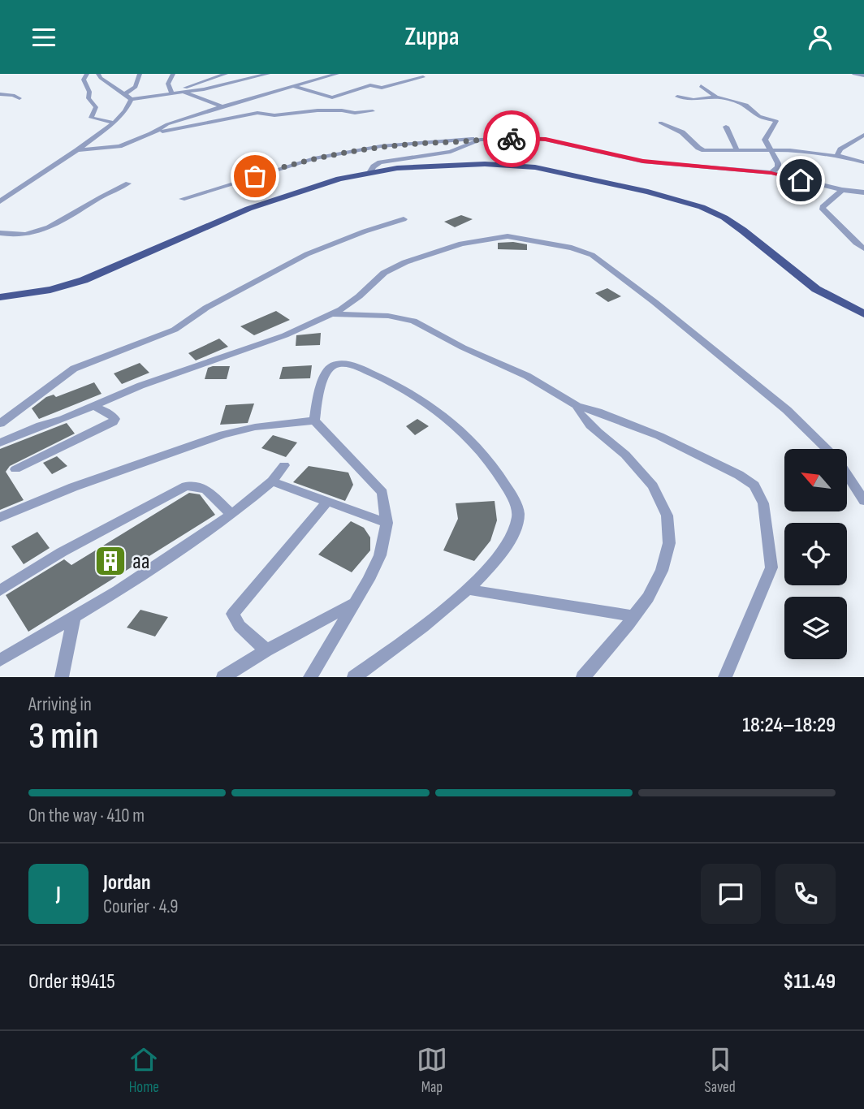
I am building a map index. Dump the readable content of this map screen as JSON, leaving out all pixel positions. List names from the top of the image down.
{
  "places": {
    "building": ["aa"]
  },
  "north": "top left",
  "page": {
    "header": "Zuppa",
    "heading": ["3 min", "Arriving in", "18:24–18:29"],
    "panel": [
      "Jordan",
      "Courier · 4.9",
      "Order #9415",
      "$11.49"
    ],
    "bar": "On the way · 410 m",
    "round": "J",
    "tabs": ["Home", "Map", "Saved"]
  }
}
